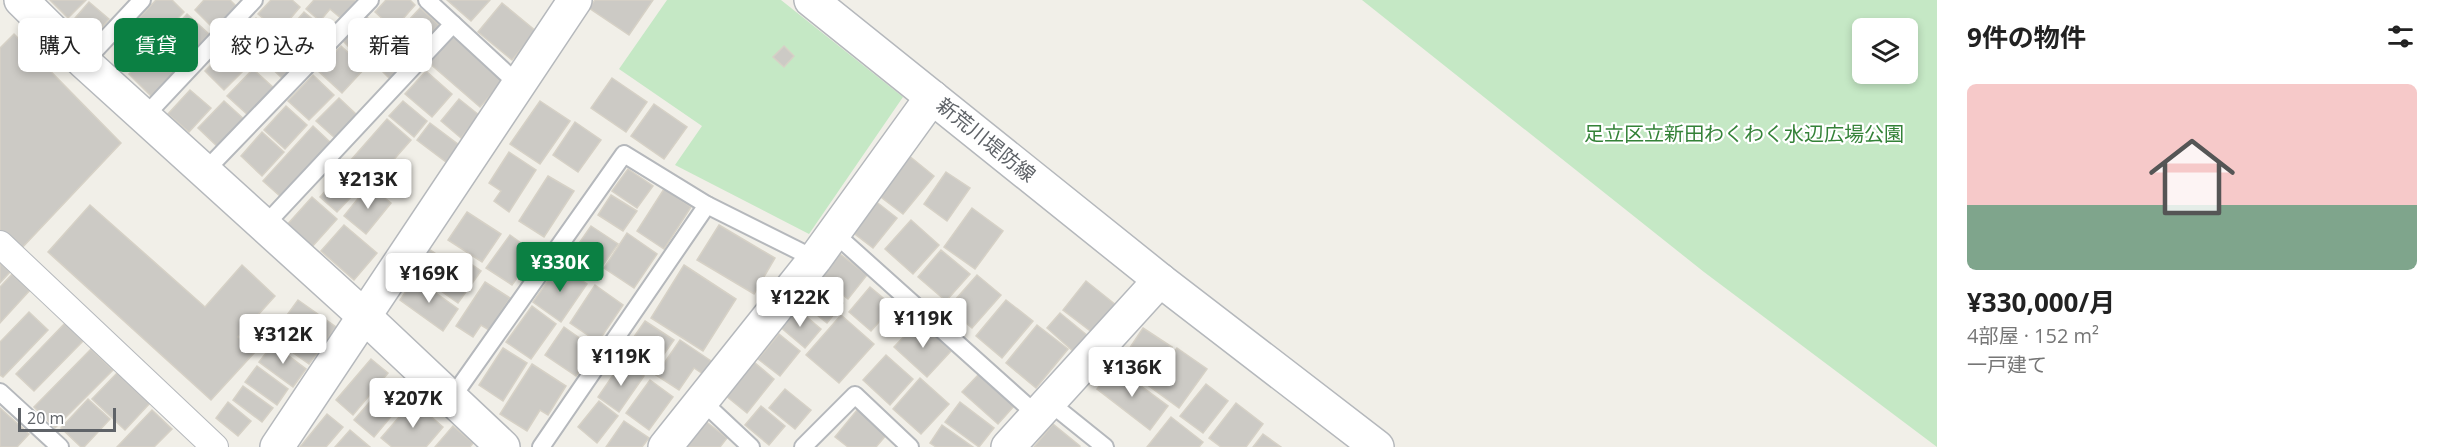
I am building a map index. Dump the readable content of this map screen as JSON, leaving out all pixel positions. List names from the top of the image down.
{
  "streets": {
    "street": ["新荒川堤防線"]
  },
  "parks": ["足立区立新田わくわく水辺広場公園"],
  "scale_bar": "20 m",
  "page": {
    "heading": "9件の物件",
    "chip": [
      "購入",
      "賃貸",
      "絞り込み",
      "新着"
    ],
    "list": [
      {
        "name": "¥330,000/月",
        "note": "4部屋 · 152 m² · 一戸建て"
      }
    ],
    "price": [
      "¥213K",
      "¥330K",
      "¥169K",
      "¥122K",
      "¥119K",
      "¥312K",
      "¥119K",
      "¥136K",
      "¥207K"
    ],
    "scale": "20 m"
  }
}
